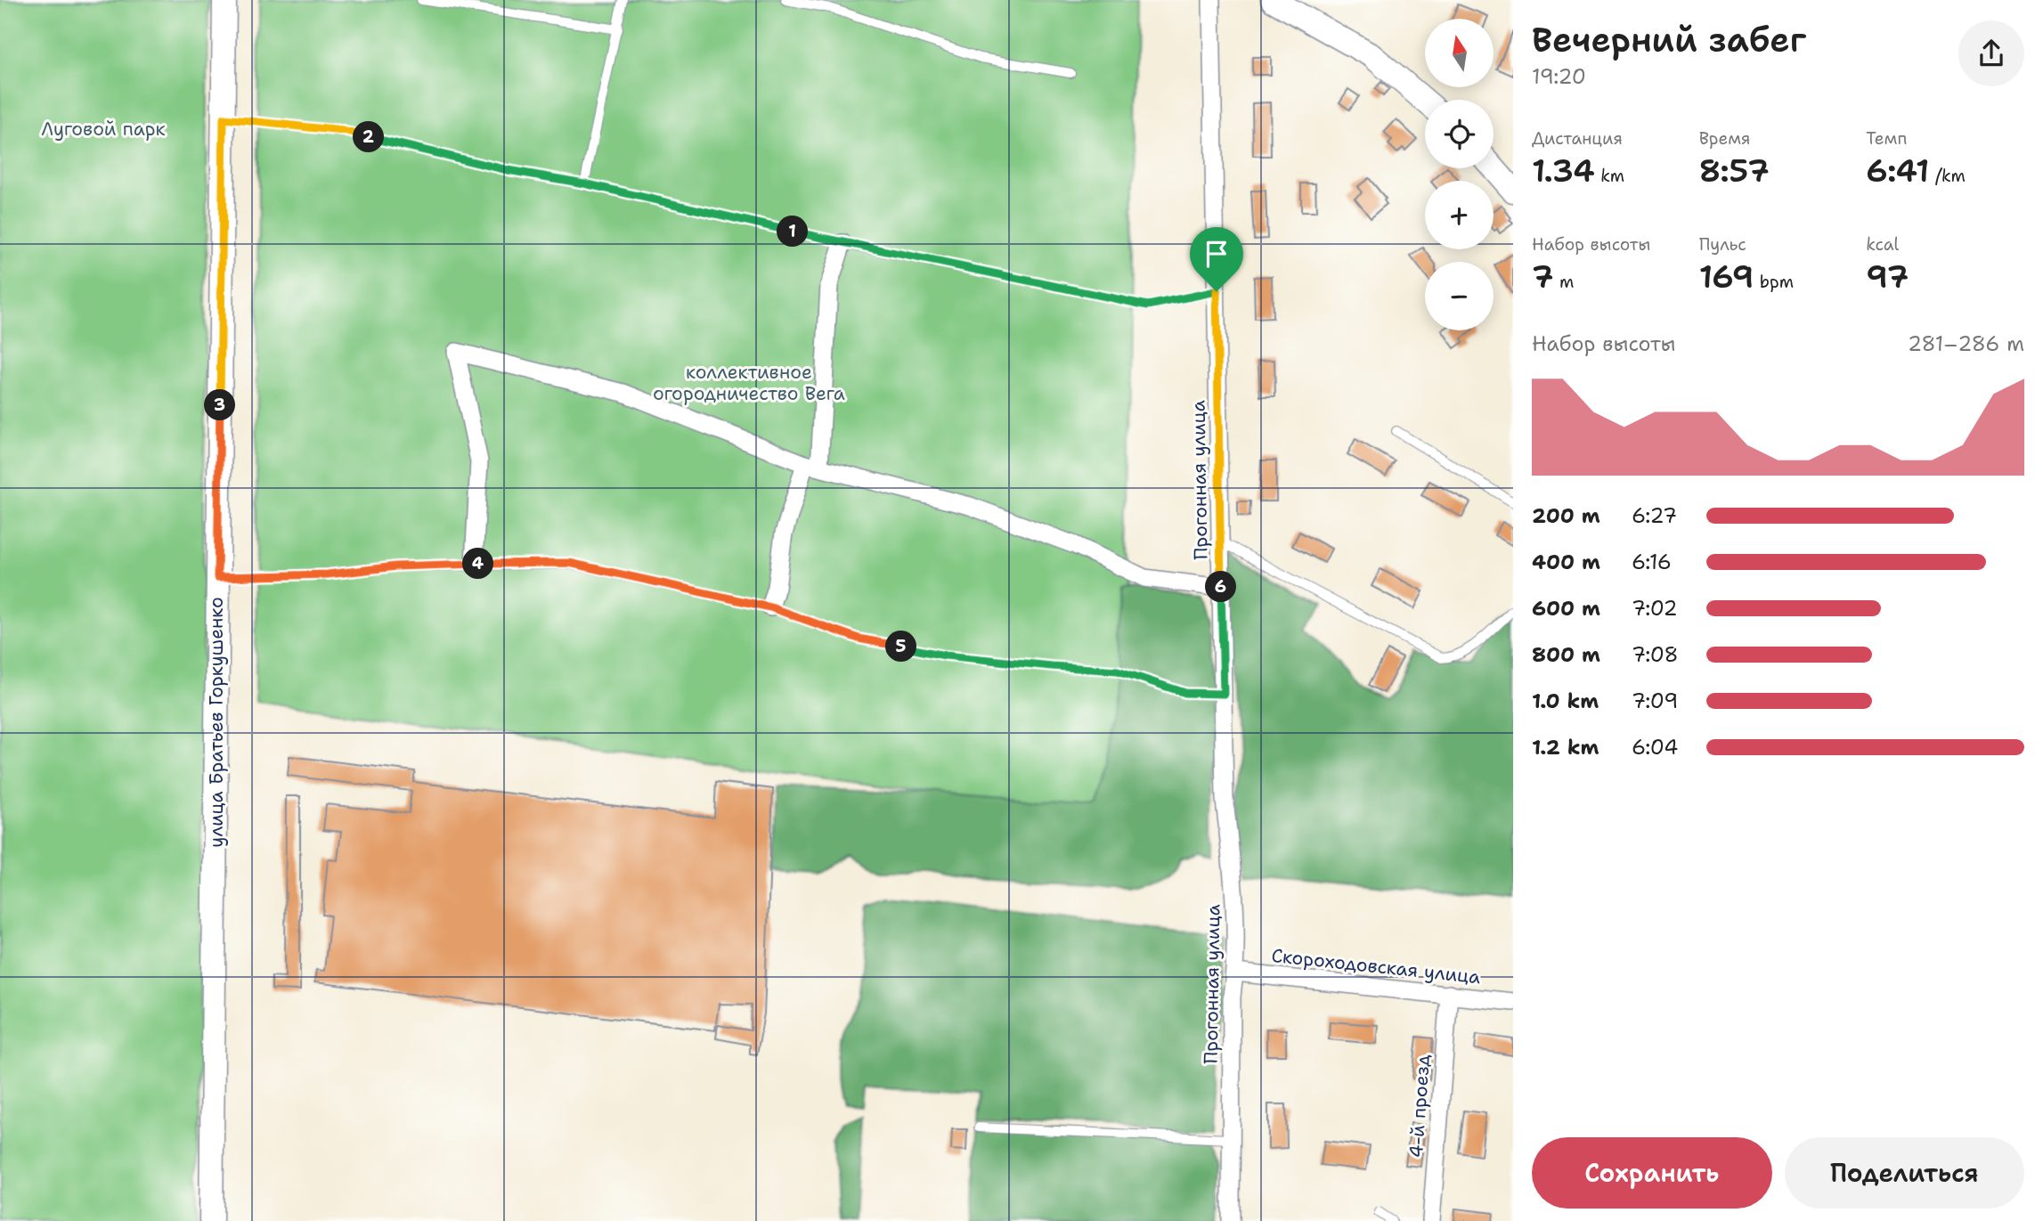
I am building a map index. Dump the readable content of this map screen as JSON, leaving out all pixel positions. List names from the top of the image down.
{
  "streets": {
    "street": [
      "Прогонная улица",
      "улица Братьев Горкушенко",
      "Скороходовская улица",
      "4-й проезд"
    ]
  },
  "crossings": [
    ["Прогонная улица", "Скороходовская улица"],
    ["Скороходовская улица", "4-й проезд"]
  ],
  "parks": ["Луговой парк", "коллективное огородничество Вега"],
  "north": "top",
  "page": {
    "heading": ["Вечерний забег", "19:20"],
    "map_buttons": ["+", "−"],
    "stats": [
      ["Дистанция", "1.34 km"],
      ["Время", "8:57"],
      ["Темп", "6:41 /km"],
      ["Набор высоты", "7 m"],
      ["Пульс", "169 bpm"],
      ["kcal", "97"]
    ],
    "pins": [
      "2",
      "1",
      "3",
      "4",
      "6",
      "5"
    ],
    "chart": ["Набор высоты", "281–286 m"],
    "list": [
      {
        "name": "200 m",
        "note": "6:27"
      },
      {
        "name": "400 m",
        "note": "6:16"
      },
      {
        "name": "600 m",
        "note": "7:02"
      },
      {
        "name": "800 m",
        "note": "7:08"
      },
      {
        "name": "1.0 km",
        "note": "7:09"
      },
      {
        "name": "1.2 km",
        "note": "6:04"
      }
    ],
    "buttons": ["Сохранить", "Поделиться"]
  }
}
